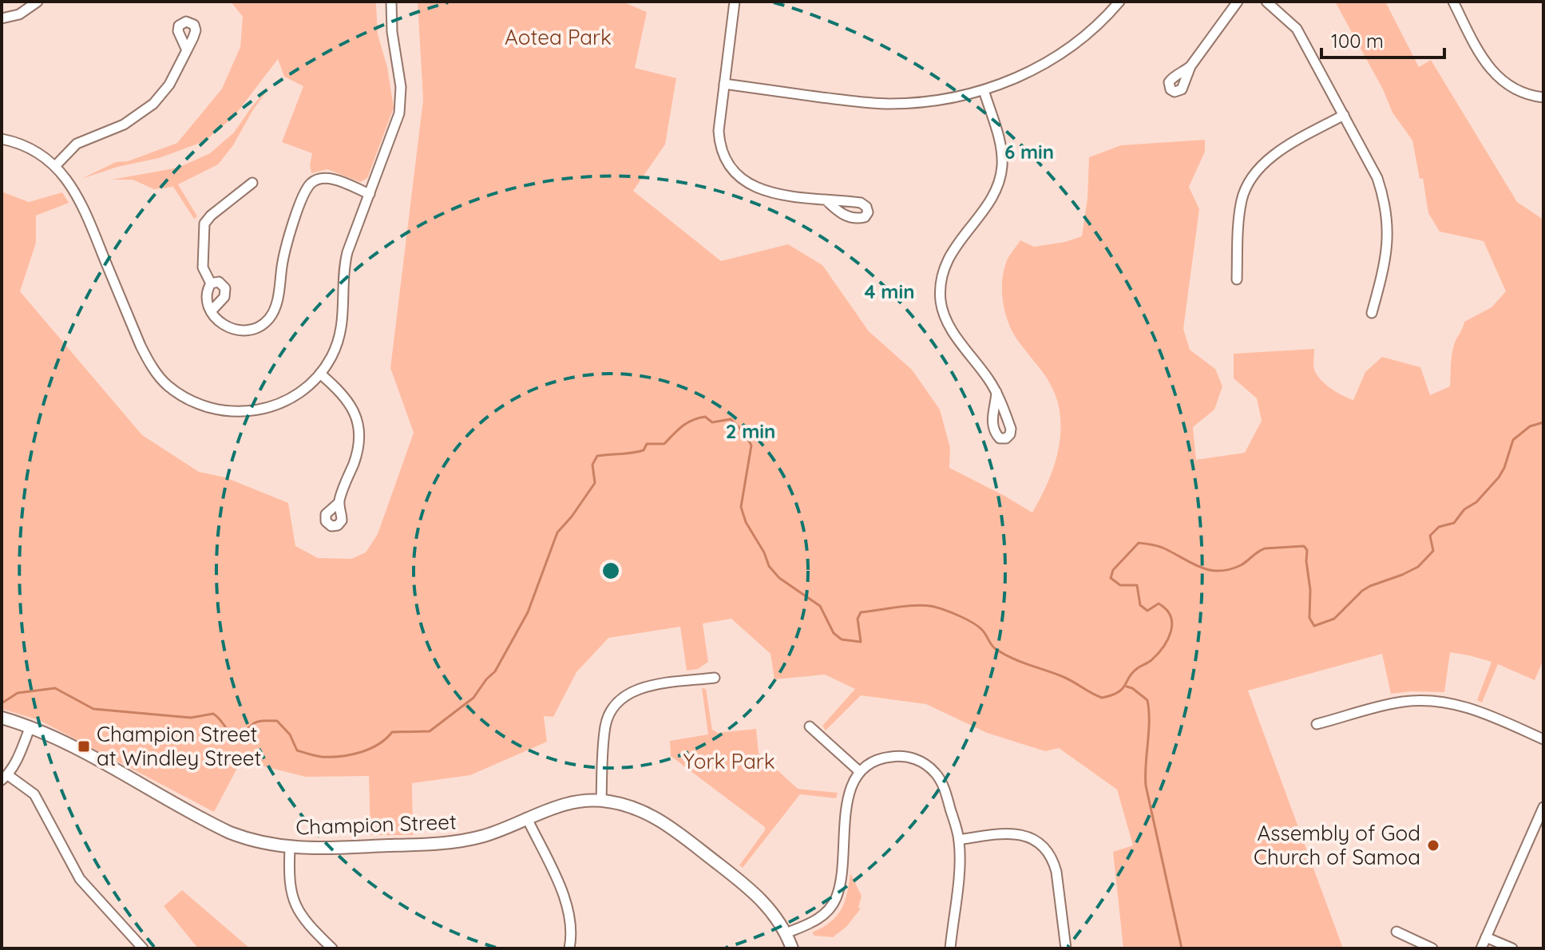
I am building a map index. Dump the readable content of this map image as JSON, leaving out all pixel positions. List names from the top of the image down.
{
  "streets": {
    "main road": ["Champion Street"]
  },
  "parks": ["Aotea Park", "York Park"],
  "places": {
    "transit": ["Champion Street at Windley Street"],
    "other": ["Assembly of God Church of Samoa"]
  },
  "scale_bar": "100 m",
  "rings": ["6 min", "4 min", "2 min"]
}
